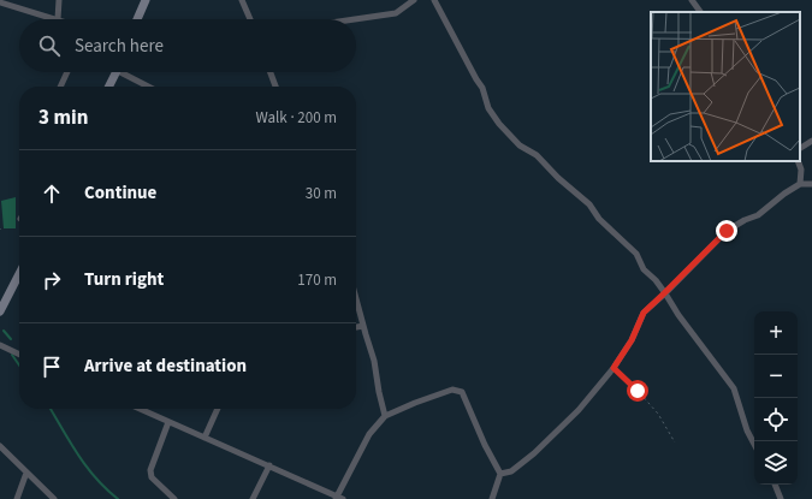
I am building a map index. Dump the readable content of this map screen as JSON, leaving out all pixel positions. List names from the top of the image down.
{
  "page": {
    "search": "Search here",
    "heading": ["3 min", "Walk · 200 m"],
    "list": [
      ["Continue", "30 m"],
      ["Turn right", "170 m"],
      "Arrive at destination"
    ],
    "map_buttons": ["+", "−"]
  }
}
